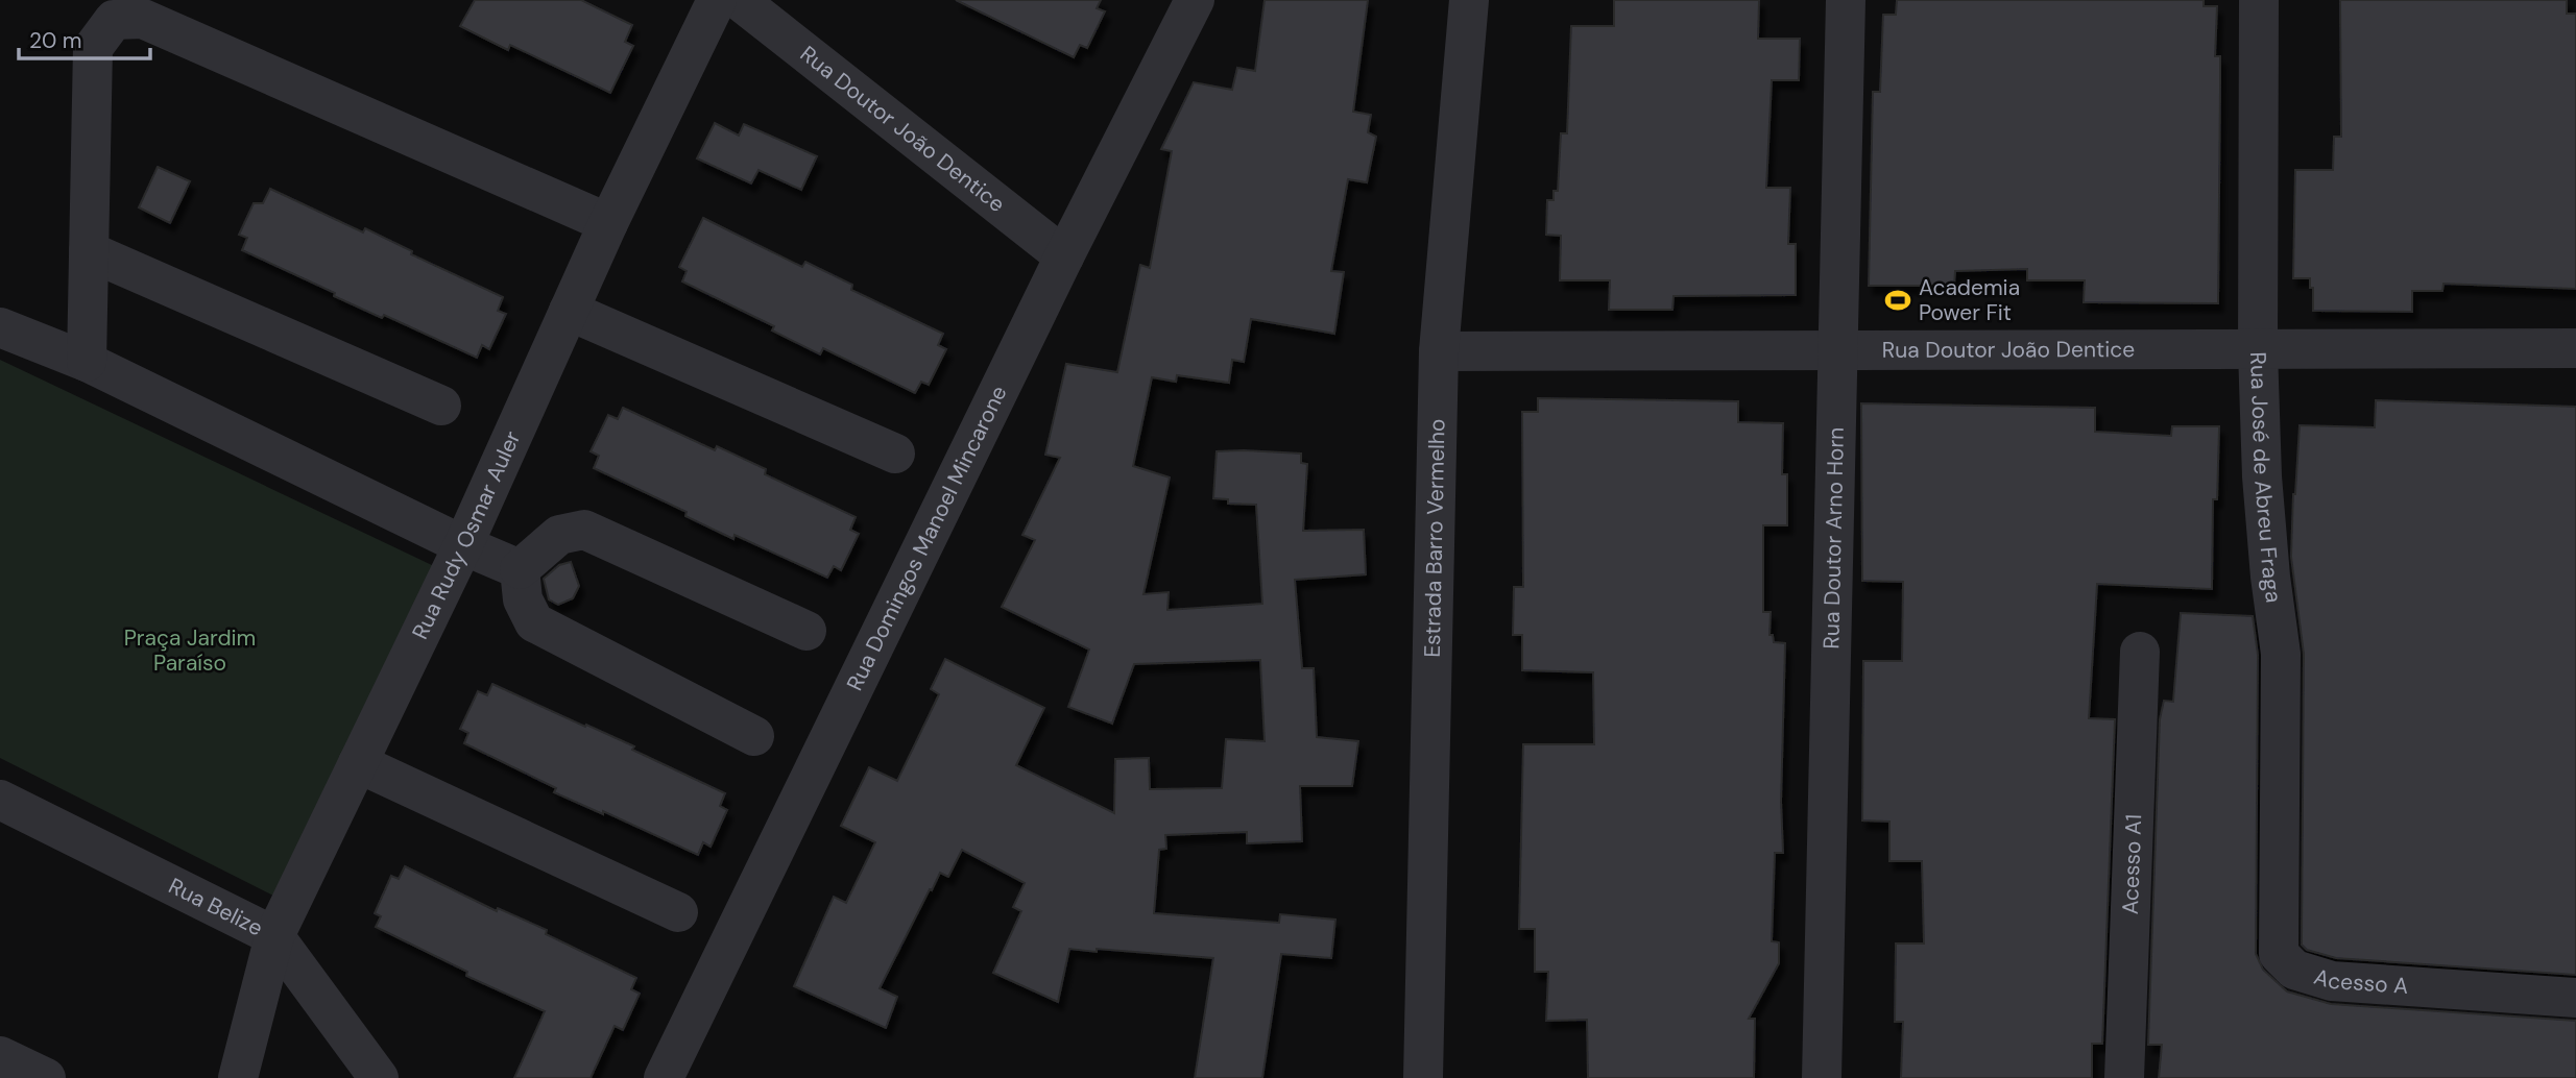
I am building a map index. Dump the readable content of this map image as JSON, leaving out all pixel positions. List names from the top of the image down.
{
  "streets": {
    "street": [
      "Rua Doutor João Dentice",
      "Rua José de Abreu Fraga",
      "Rua Rudy Osmar Auler",
      "Rua Domingos Manoel Mincarone",
      "Estrada Barro Vermelho",
      "Rua Doutor Arno Horn",
      "Acesso A1",
      "Rua Belize",
      "Acesso A"
    ]
  },
  "crossings": [
    ["Rua Doutor João Dentice", "Rua José de Abreu Fraga"],
    ["Rua Doutor João Dentice", "Rua Domingos Manoel Mincarone"],
    ["Rua Doutor João Dentice", "Estrada Barro Vermelho"],
    ["Rua Doutor João Dentice", "Rua Doutor Arno Horn"],
    ["Rua José de Abreu Fraga", "Acesso A"],
    ["Rua Rudy Osmar Auler", "Rua Belize"]
  ],
  "parks": ["Praça Jardim Paraíso"],
  "places": {
    "sports": ["Academia Power Fit"]
  },
  "scale_bar": "20 m"
}
